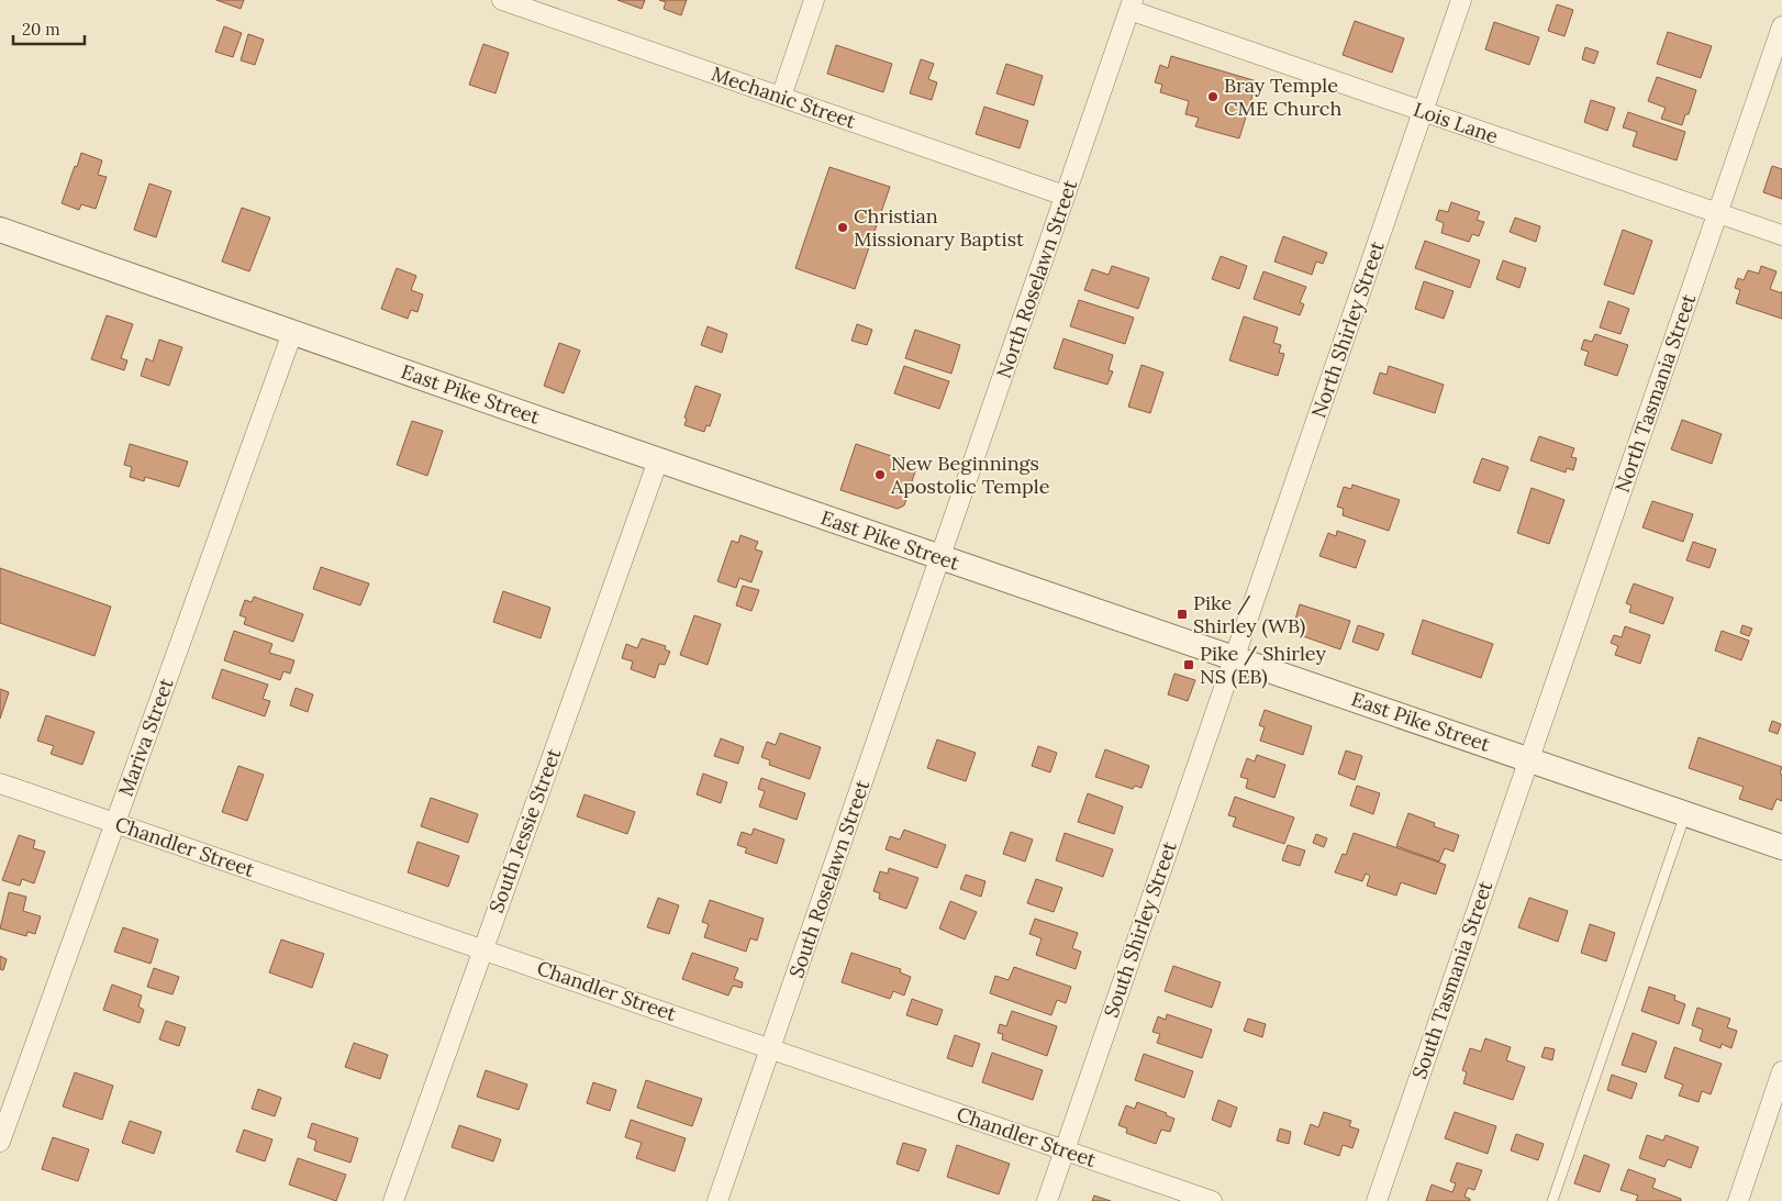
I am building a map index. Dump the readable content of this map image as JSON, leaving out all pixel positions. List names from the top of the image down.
{
  "streets": {
    "street": [
      "Mechanic Street",
      "Lois Lane",
      "North Roselawn Street",
      "North Shirley Street",
      "North Tasmania Street",
      "East Pike Street",
      "Mariva Street",
      "South Jessie Street",
      "Chandler Street",
      "South Roselawn Street",
      "South Shirley Street",
      "South Tasmania Street"
    ]
  },
  "crossings": [
    ["Mechanic Street", "North Roselawn Street"],
    ["Lois Lane", "North Roselawn Street"],
    ["Lois Lane", "North Shirley Street"],
    ["Lois Lane", "North Tasmania Street"],
    ["North Roselawn Street", "East Pike Street"],
    ["North Roselawn Street", "South Roselawn Street"],
    ["North Shirley Street", "East Pike Street"],
    ["North Shirley Street", "South Shirley Street"],
    ["North Tasmania Street", "East Pike Street"],
    ["North Tasmania Street", "South Tasmania Street"],
    ["East Pike Street", "Mariva Street"],
    ["East Pike Street", "South Jessie Street"],
    ["East Pike Street", "South Roselawn Street"],
    ["East Pike Street", "South Shirley Street"],
    ["East Pike Street", "South Tasmania Street"],
    ["Mariva Street", "Chandler Street"],
    ["South Jessie Street", "Chandler Street"],
    ["Chandler Street", "South Roselawn Street"],
    ["Chandler Street", "South Shirley Street"]
  ],
  "places": {
    "other": ["Bray Temple CME Church", "Christian Missionary Baptist", "New Beginnings Apostolic Temple"],
    "transit": ["Pike / Shirley (WB)", "Pike / Shirley NS (EB)"]
  },
  "scale_bar": "20 m"
}
